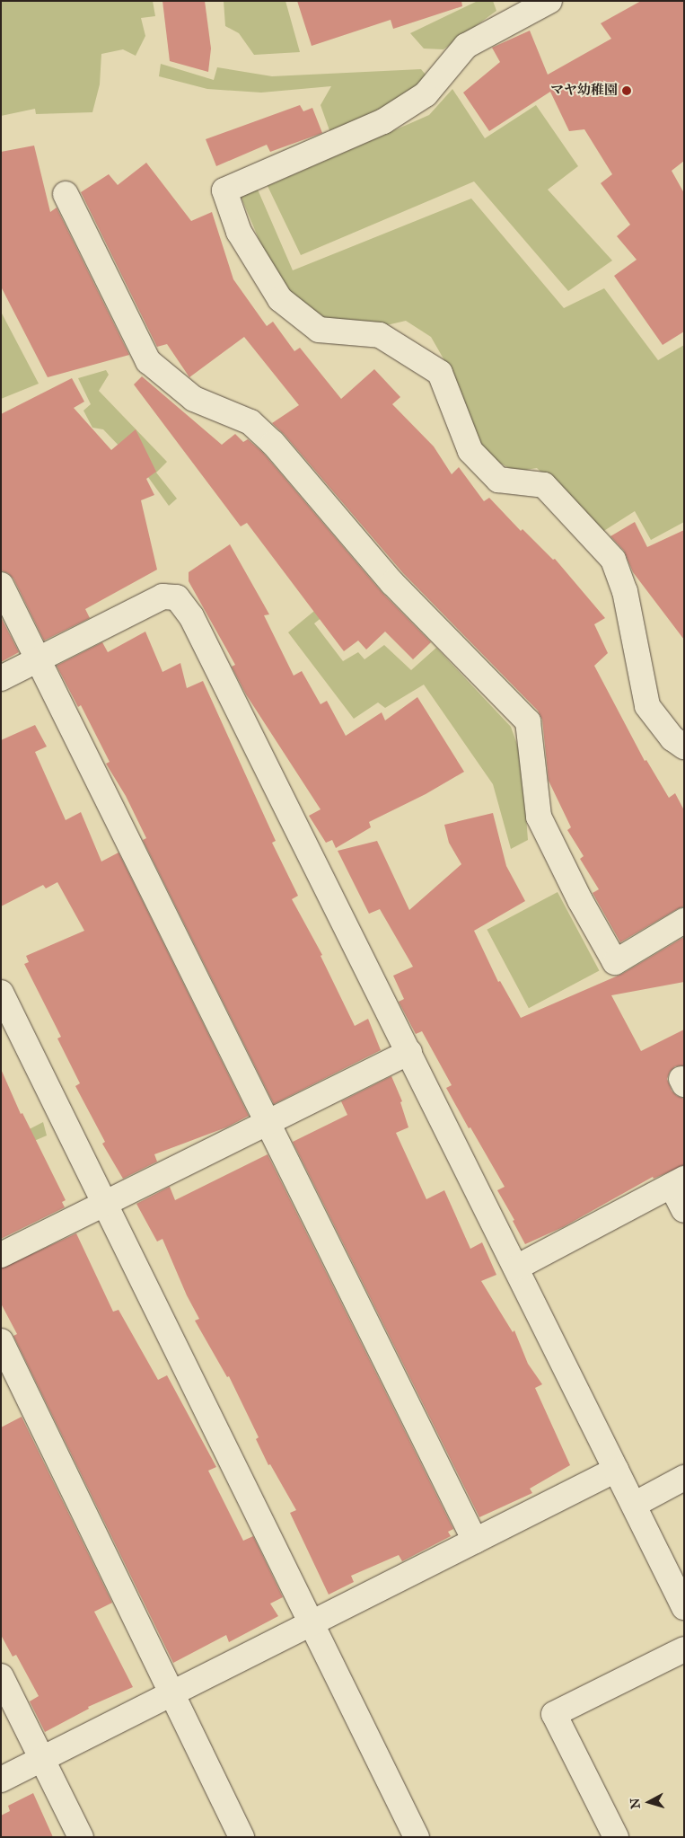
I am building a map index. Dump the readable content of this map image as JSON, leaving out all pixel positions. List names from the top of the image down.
{
  "places": ["マヤ幼稚園"],
  "north": "left"
}
